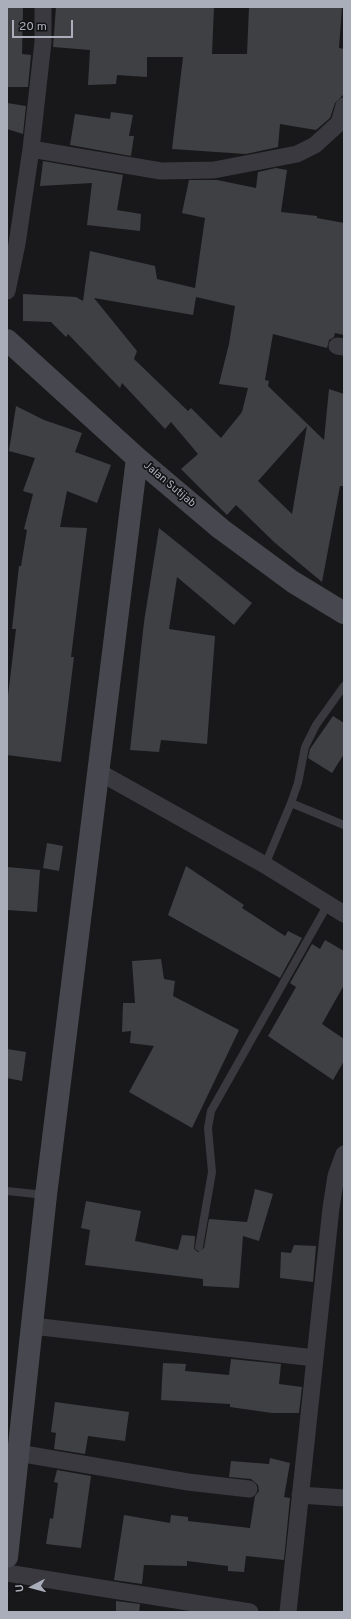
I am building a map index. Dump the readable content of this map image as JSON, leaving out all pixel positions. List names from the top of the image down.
{
  "streets": {
    "street": ["Jalan Sutijab"]
  },
  "scale_bar": "20 m",
  "north": "left"
}
